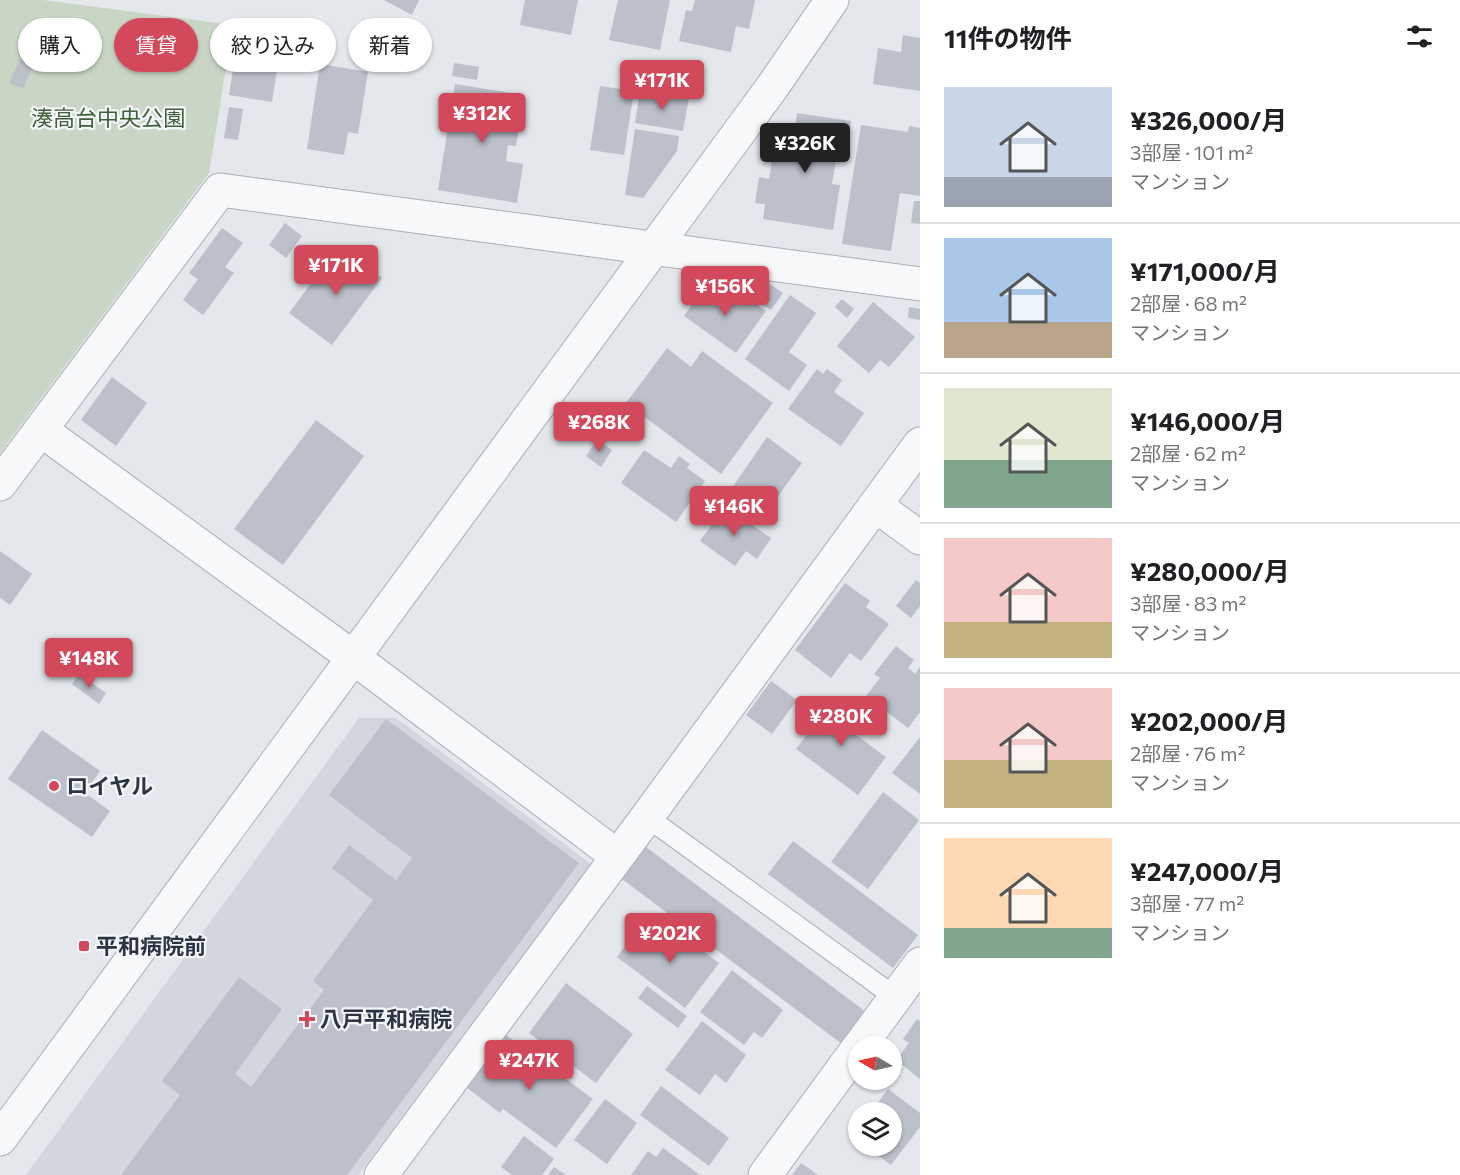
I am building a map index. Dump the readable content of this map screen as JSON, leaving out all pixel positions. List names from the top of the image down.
{
  "parks": ["湊高台中央公園"],
  "places": {
    "other": ["ロイヤル"],
    "transit": ["平和病院前"],
    "health": ["八戸平和病院"]
  },
  "north": "left",
  "page": {
    "heading": "11件の物件",
    "chip": [
      "購入",
      "賃貸",
      "絞り込み",
      "新着"
    ],
    "price": [
      "¥171K",
      "¥312K",
      "¥326K",
      "¥171K",
      "¥156K",
      "¥268K",
      "¥146K",
      "¥148K",
      "¥280K",
      "¥202K",
      "¥247K"
    ],
    "list": [
      {
        "name": "¥326,000/月",
        "note": "3部屋 · 101 m² · マンション"
      },
      {
        "name": "¥171,000/月",
        "note": "2部屋 · 68 m² · マンション"
      },
      {
        "name": "¥146,000/月",
        "note": "2部屋 · 62 m² · マンション"
      },
      {
        "name": "¥280,000/月",
        "note": "3部屋 · 83 m² · マンション"
      },
      {
        "name": "¥202,000/月",
        "note": "2部屋 · 76 m² · マンション"
      },
      {
        "name": "¥247,000/月",
        "note": "3部屋 · 77 m² · マンション"
      }
    ]
  }
}
